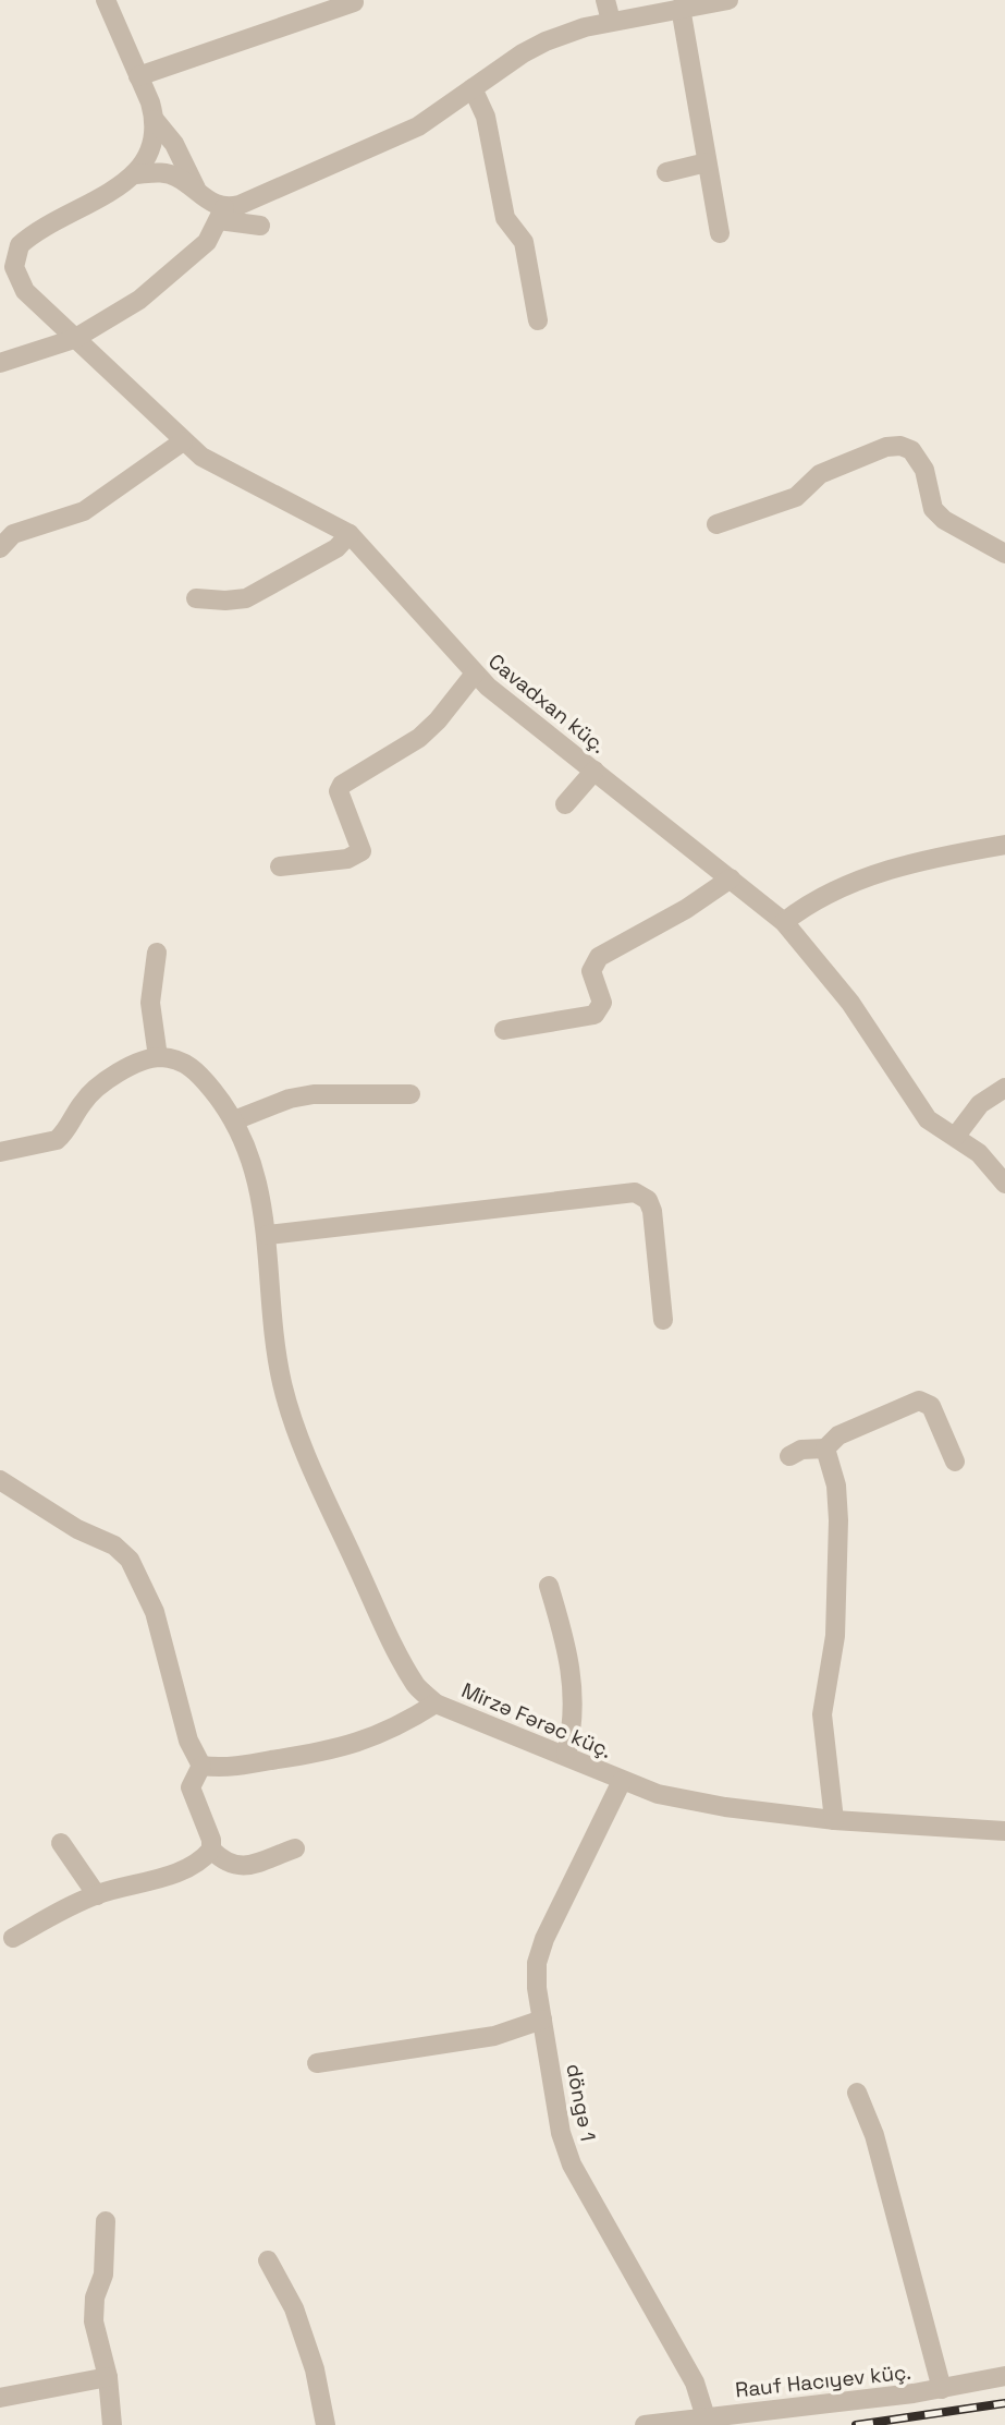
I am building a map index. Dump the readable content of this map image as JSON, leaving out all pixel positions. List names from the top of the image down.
{
  "streets": {
    "street": [
      "Cavadxan küç.",
      "Mirzə Fərəc küç.",
      "döngə 1",
      "Rauf Hacıyev küç."
    ]
  },
  "crossings": [
    ["Mirzə Fərəc küç.", "döngə 1"],
    ["döngə 1", "Rauf Hacıyev küç."]
  ]
}
